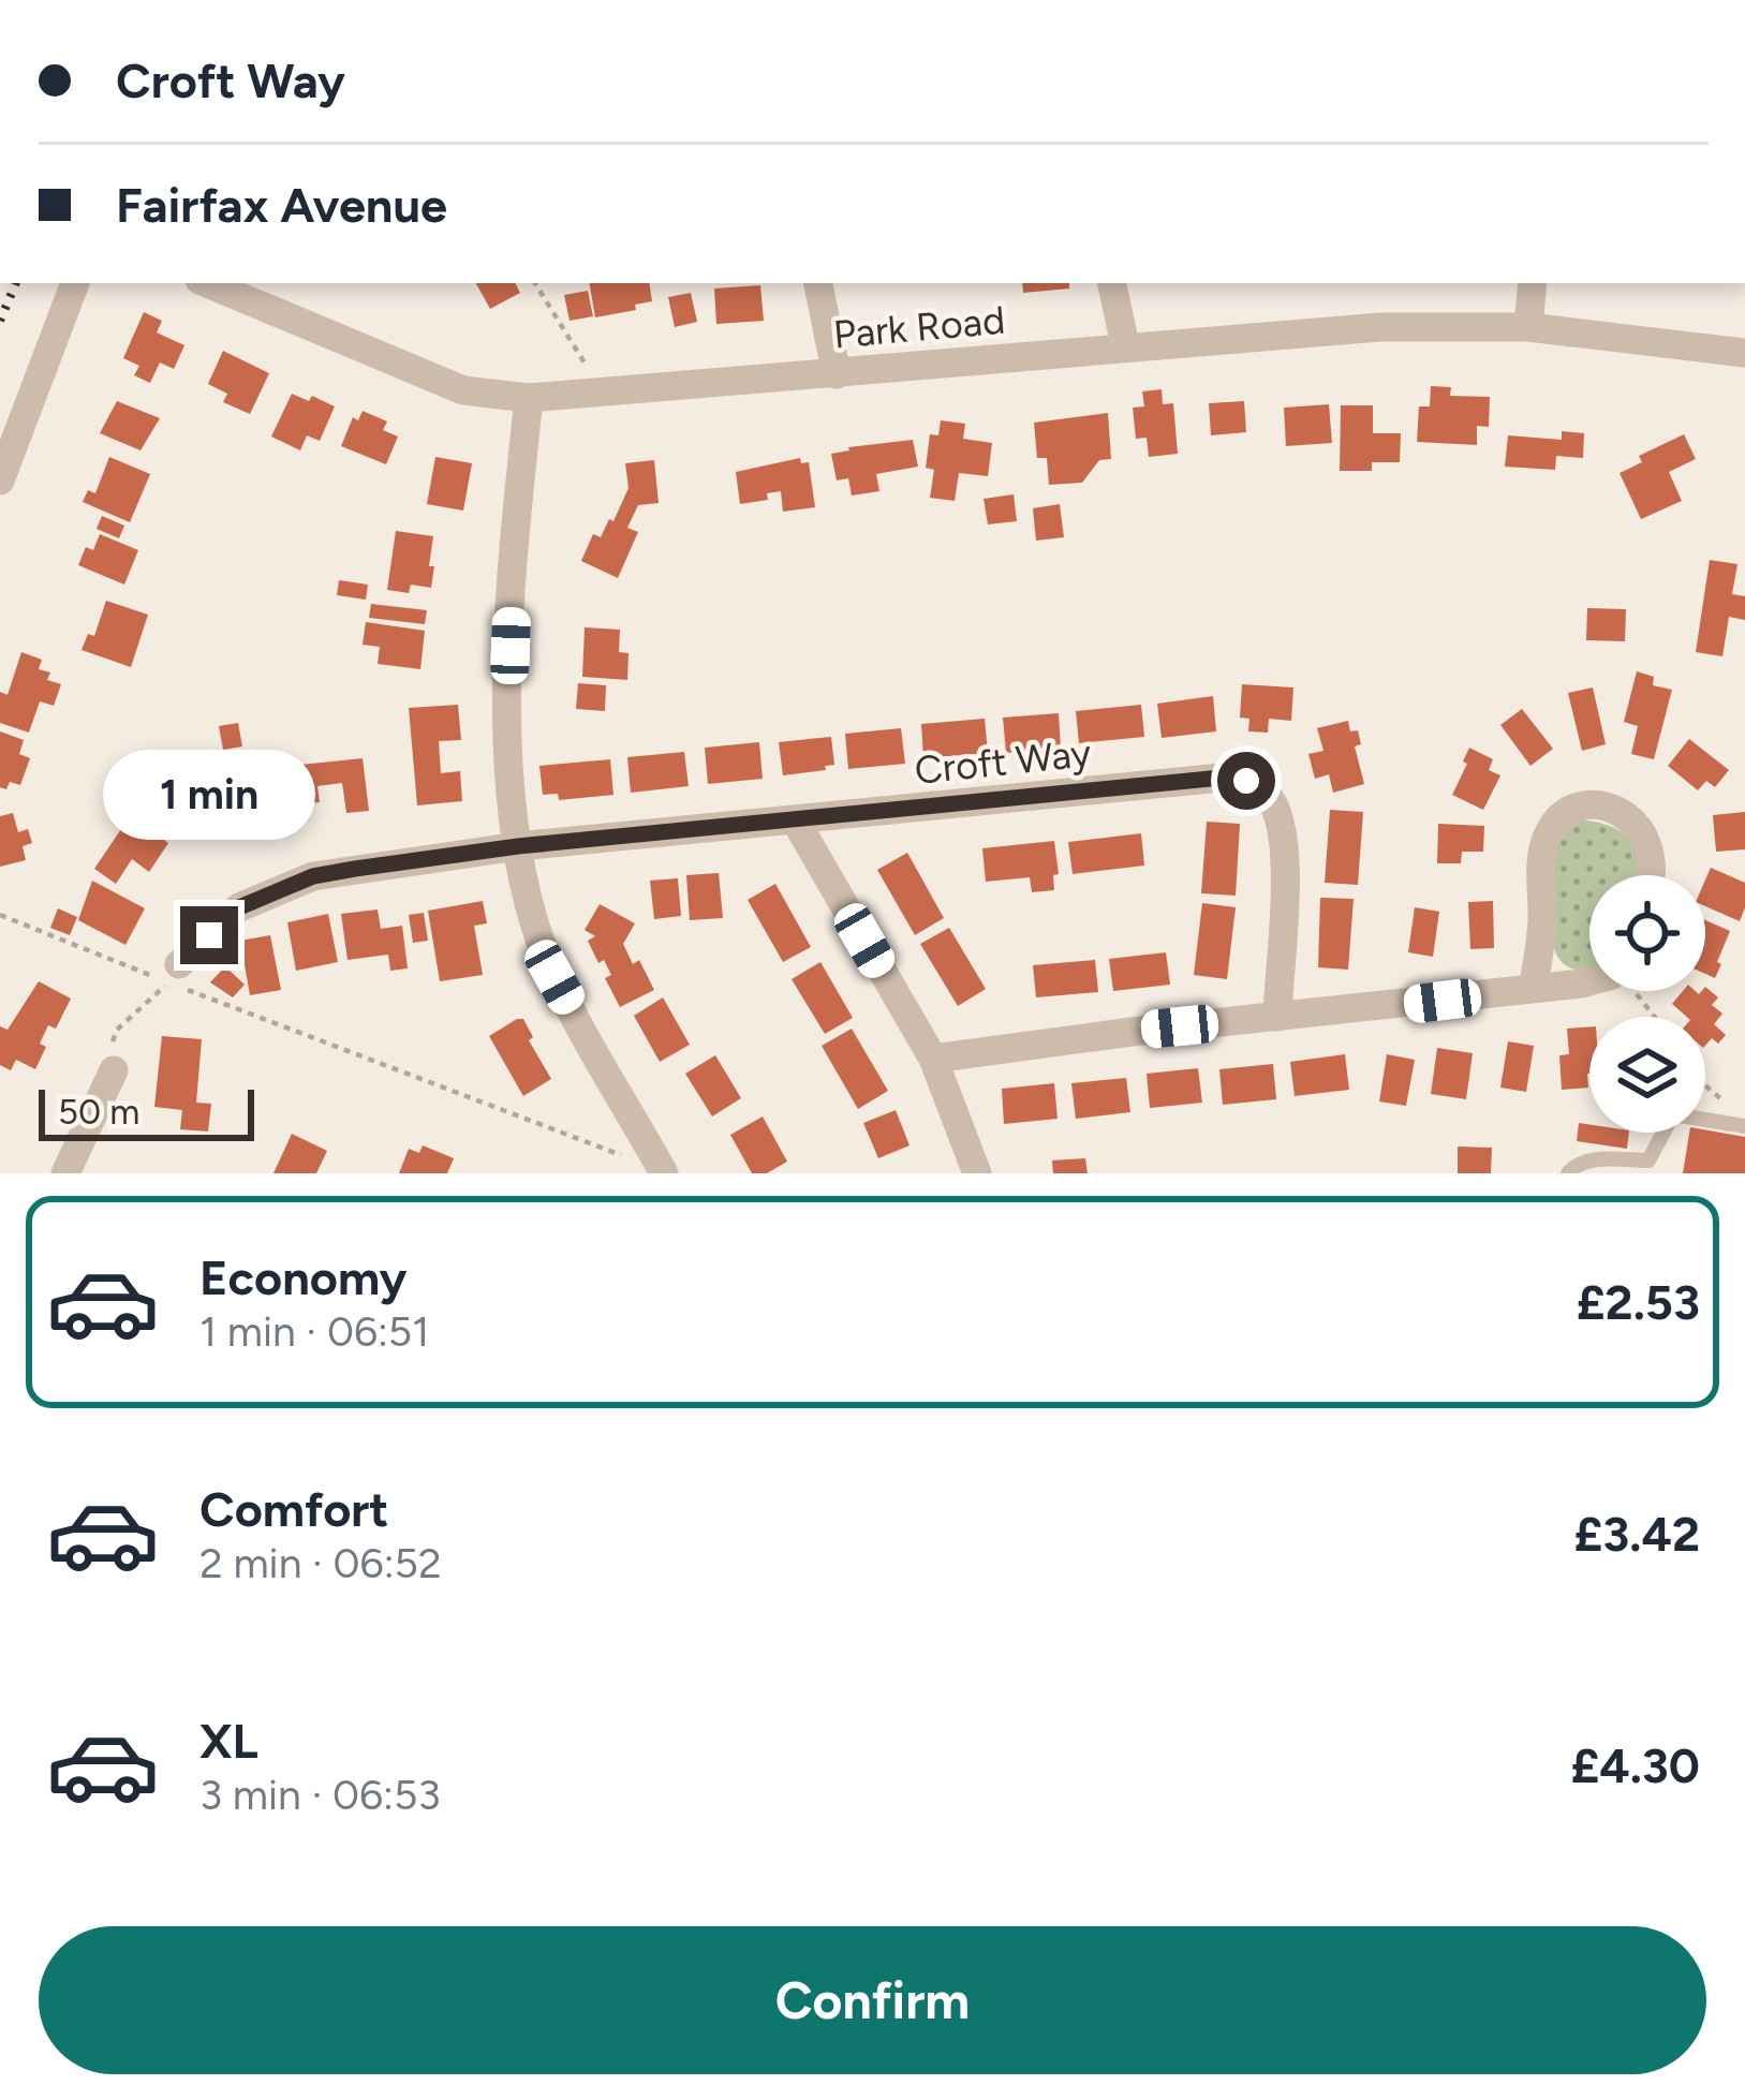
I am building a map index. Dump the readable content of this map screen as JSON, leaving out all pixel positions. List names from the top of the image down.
{
  "streets": {
    "street": ["Park Road", "Croft Way"]
  },
  "scale_bar": "50 m",
  "page": {
    "banner": ["Croft Way", "Fairfax Avenue"],
    "bubble": "1 min",
    "scale": "50 m",
    "list": [
      {
        "name": "Economy",
        "note": "1 min · 06:51",
        "value": "£2.53"
      },
      {
        "name": "Comfort",
        "note": "2 min · 06:52",
        "value": "£3.42"
      },
      {
        "name": "XL",
        "note": "3 min · 06:53",
        "value": "£4.30"
      }
    ],
    "buttons": "Confirm"
  }
}
